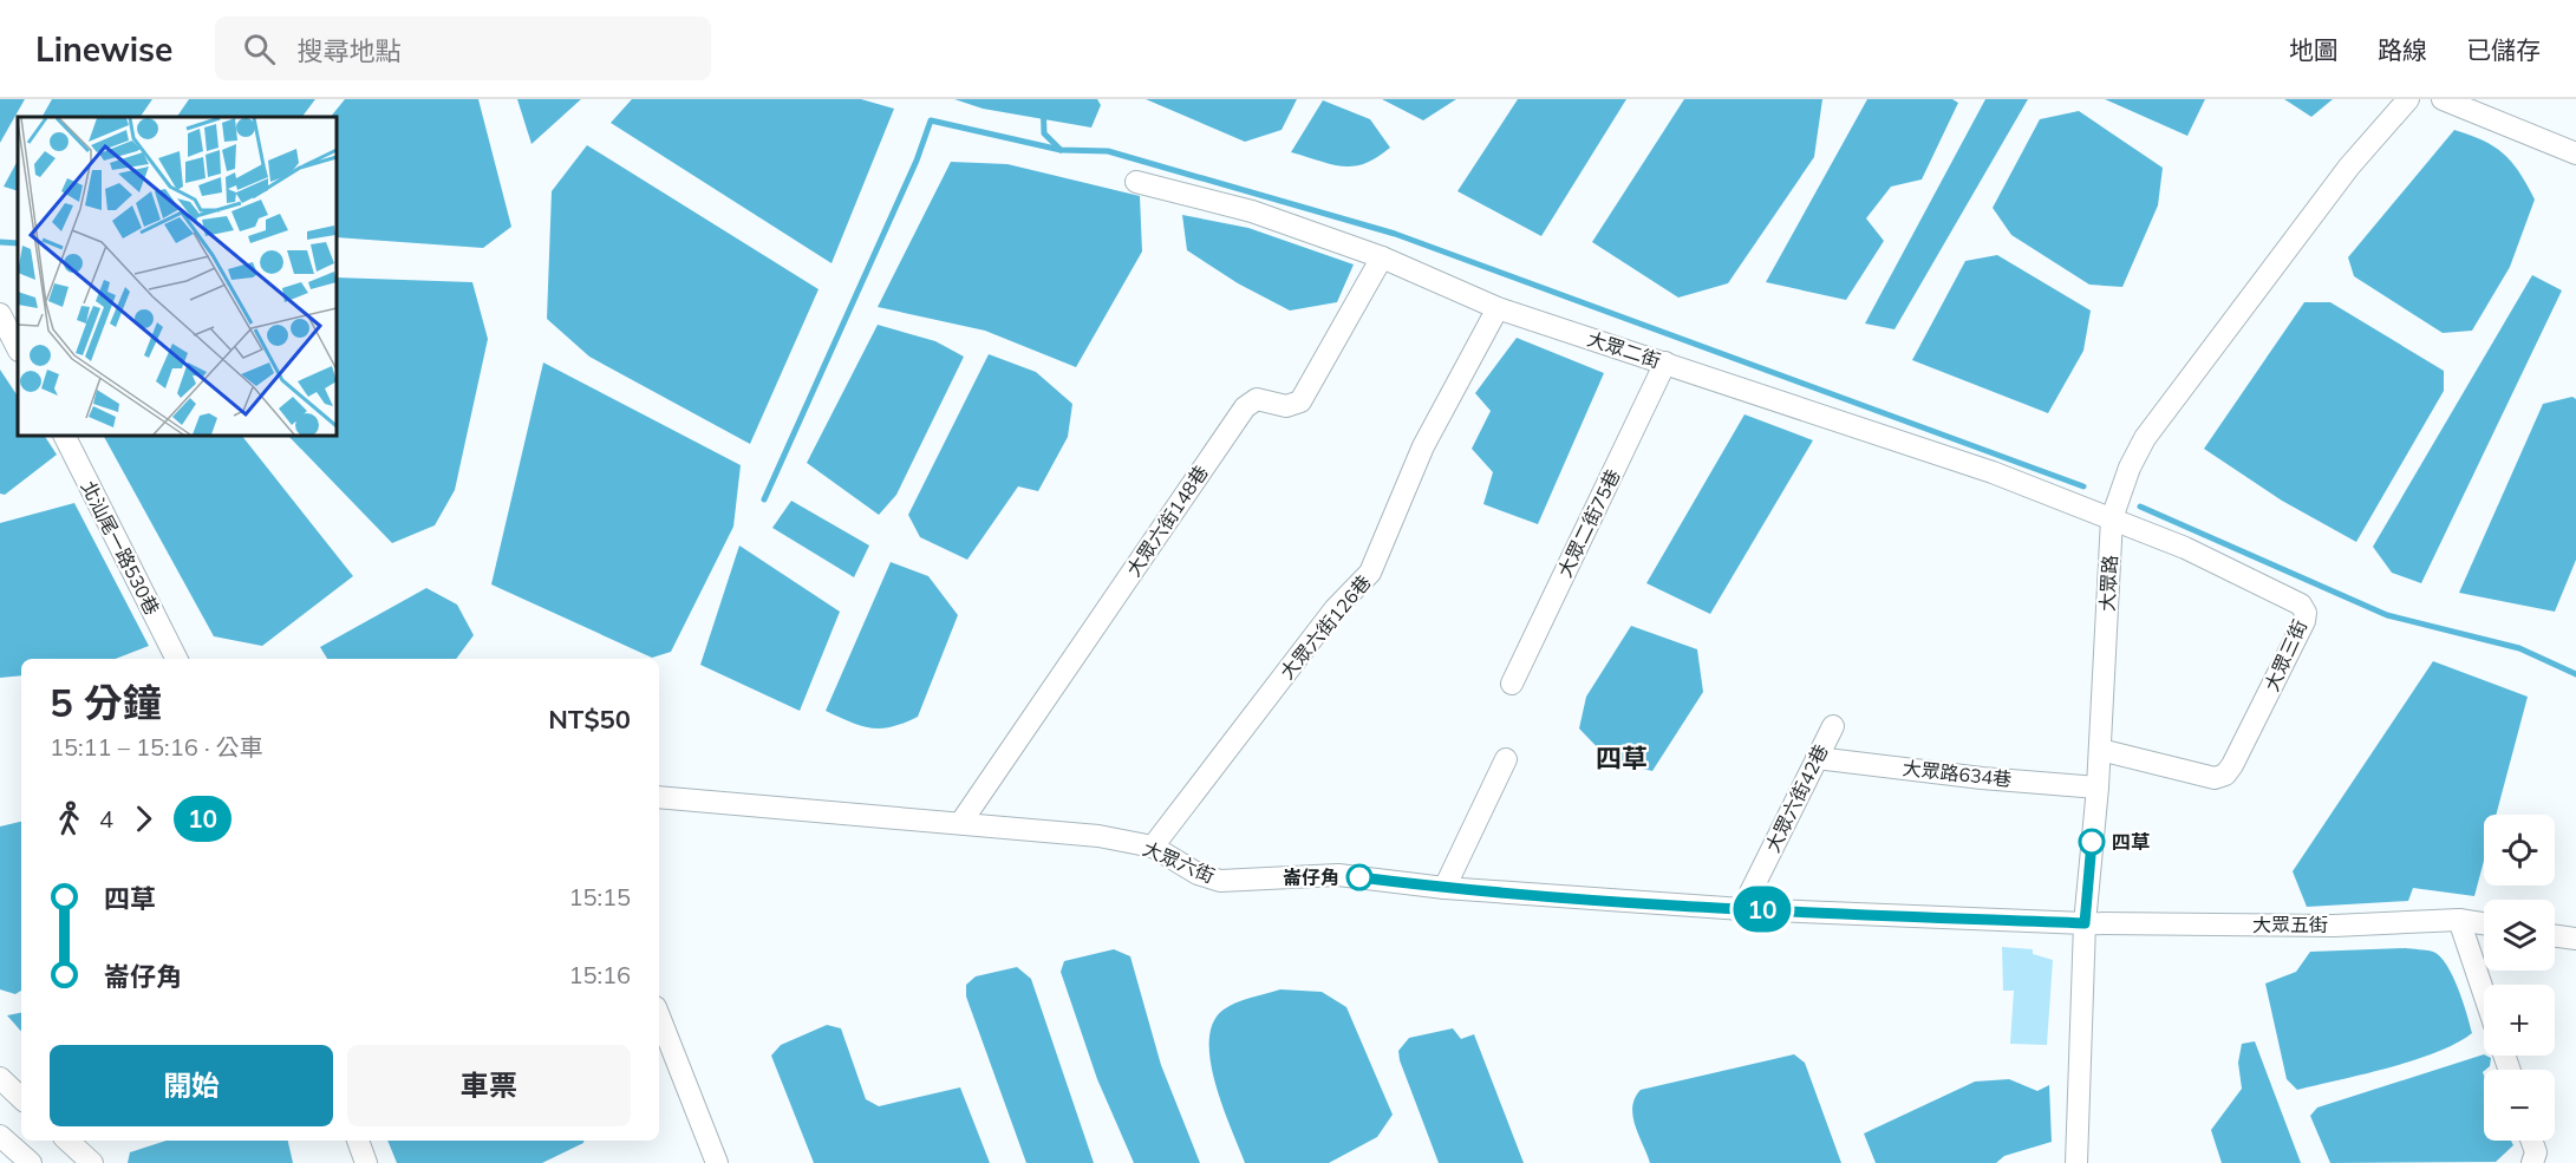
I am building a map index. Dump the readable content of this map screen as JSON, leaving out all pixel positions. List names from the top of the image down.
{
  "streets": {
    "street": [
      "大眾二街",
      "大眾六街148巷",
      "大眾二街75巷",
      "北汕尾一路530巷",
      "大眾路",
      "大眾六街126巷",
      "大眾三街",
      "大眾路634巷",
      "大眾六街42巷",
      "大眾六街",
      "大眾五街"
    ]
  },
  "crossings": [
    ["大眾二街", "大眾六街148巷"],
    ["大眾二街", "大眾二街75巷"],
    ["大眾二街", "大眾路"],
    ["大眾二街", "大眾六街126巷"],
    ["大眾二街", "大眾三街"],
    ["大眾六街148巷", "大眾六街"],
    ["大眾路", "大眾三街"],
    ["大眾路", "大眾路634巷"],
    ["大眾路", "大眾六街"],
    ["大眾路", "大眾五街"],
    ["大眾六街126巷", "大眾六街"],
    ["大眾路634巷", "大眾六街42巷"],
    ["大眾六街42巷", "大眾六街"],
    ["大眾六街", "大眾五街"]
  ],
  "districts": ["四草"],
  "places": ["四草", "崙仔角"],
  "lines": ["bus line 10"],
  "page": {
    "header": "Linewise",
    "search": "搜尋地點",
    "nav": ["地圖", "路線", "已儲存"],
    "on_map": "10",
    "heading": ["5 分鐘", "15:11 – 15:16 · 公車", "NT$50"],
    "legs": ["4", "10"],
    "map_buttons": ["+", "−"],
    "list": [
      {
        "name": "四草",
        "value": "15:15"
      },
      {
        "name": "崙仔角",
        "value": "15:16"
      }
    ],
    "buttons": ["開始", "車票"]
  }
}
